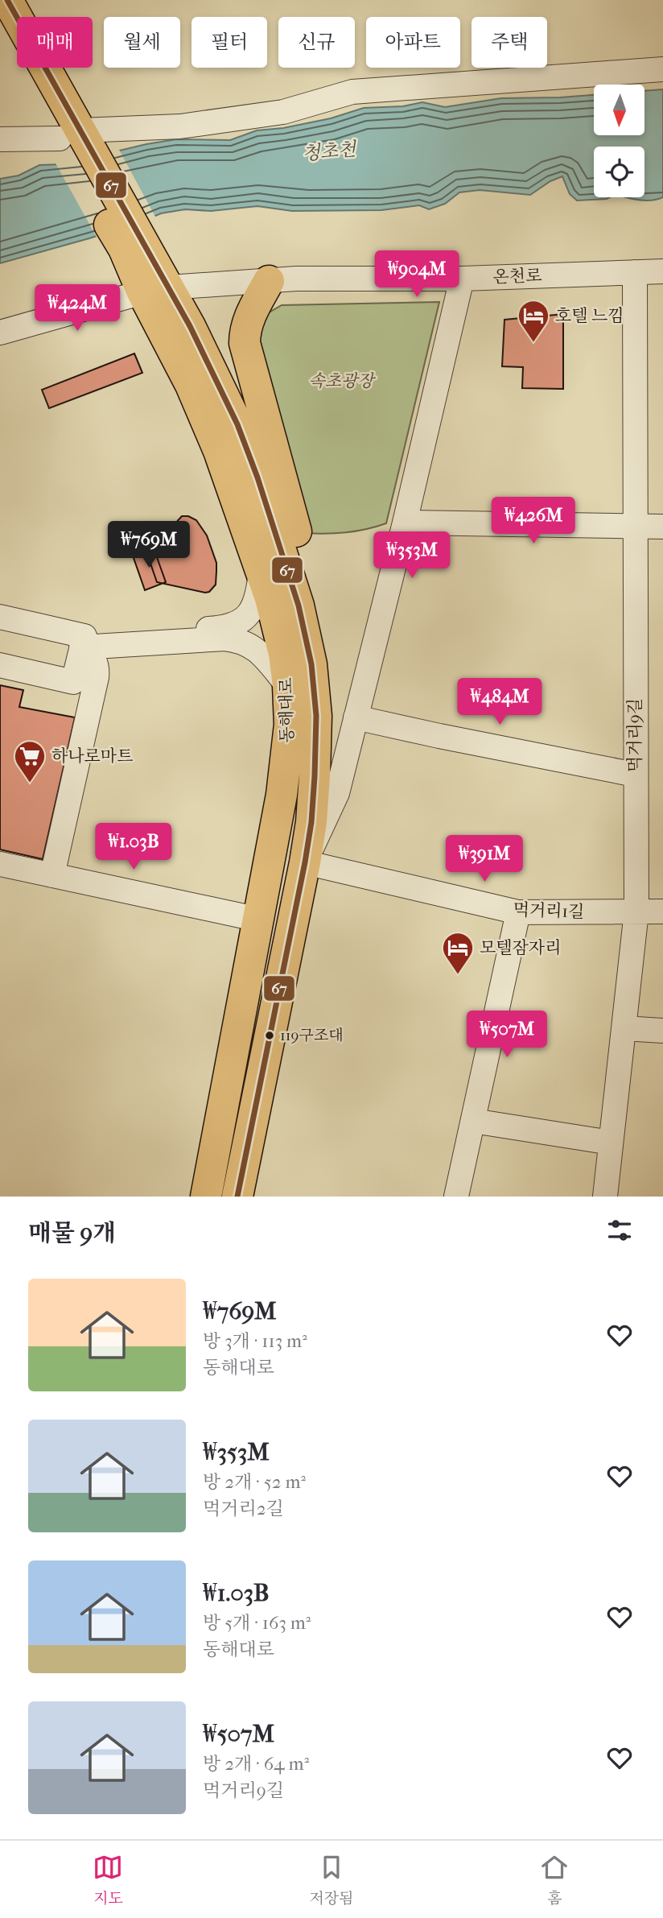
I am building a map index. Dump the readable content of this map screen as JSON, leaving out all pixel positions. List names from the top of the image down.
{
  "streets": {
    "main road": ["동해대로"],
    "street": ["온천로", "먹거리9길", "먹거리1길"]
  },
  "crossings": [
    ["온천로", "동해대로"],
    ["온천로", "먹거리9길"],
    ["동해대로", "먹거리1길"],
    ["먹거리9길", "먹거리1길"]
  ],
  "water": ["청초천"],
  "parks": ["속초광장"],
  "places": {
    "hotel": ["호텔 느낌", "모텔잠자리"],
    "supermarket": ["하나로마트"],
    "other": ["119구조대"]
  },
  "lines": ["transit line 67"],
  "north": "bottom",
  "page": {
    "chip": [
      "매매",
      "월세",
      "필터",
      "신규",
      "아파트",
      "주택"
    ],
    "price": [
      "₩904M",
      "₩424M",
      "₩426M",
      "₩769M",
      "₩353M",
      "₩484M",
      "₩1.03B",
      "₩391M",
      "₩507M"
    ],
    "heading": "매물 9개",
    "list": [
      {
        "name": "₩769M",
        "note": "방 3개 · 113 m² · 동해대로"
      },
      {
        "name": "₩353M",
        "note": "방 2개 · 52 m² · 먹거리2길"
      },
      {
        "name": "₩1.03B",
        "note": "방 5개 · 163 m² · 동해대로"
      },
      {
        "name": "₩507M",
        "note": "방 2개 · 64 m² · 먹거리9길"
      }
    ],
    "tabs": ["지도", "저장됨", "홈"]
  }
}
